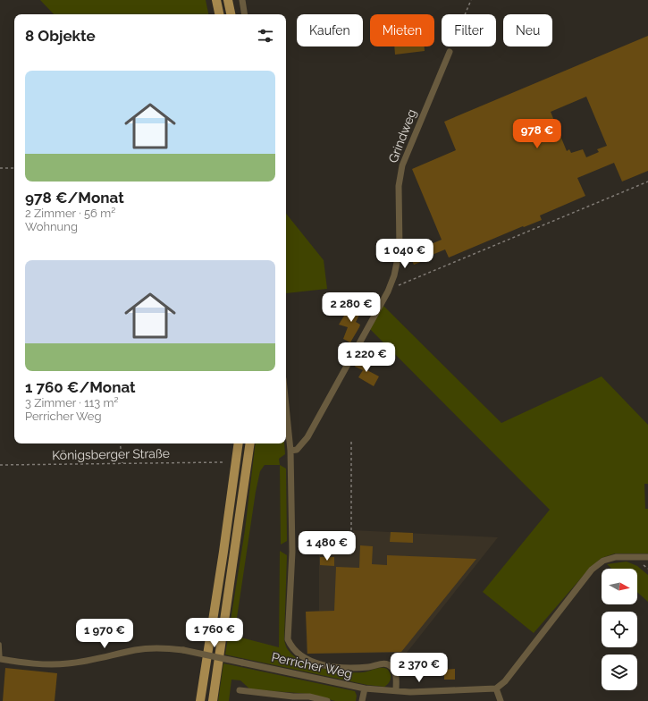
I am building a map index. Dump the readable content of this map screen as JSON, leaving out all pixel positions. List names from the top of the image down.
{
  "streets": {
    "street": ["Grindweg", "Perricher Weg"],
    "path": ["Königsberger Straße"]
  },
  "north": "right",
  "page": {
    "chip": [
      "Kaufen",
      "Mieten",
      "Filter",
      "Neu"
    ],
    "heading": "8 Objekte",
    "list": [
      {
        "name": "978 €/Monat",
        "note": "2 Zimmer · 56 m² · Wohnung"
      },
      {
        "name": "1 760 €/Monat",
        "note": "3 Zimmer · 113 m² · Perricher Weg"
      }
    ],
    "price": [
      "978 €",
      "1 040 €",
      "2 280 €",
      "1 220 €",
      "1 480 €",
      "1 760 €",
      "1 970 €",
      "2 370 €"
    ]
  }
}
